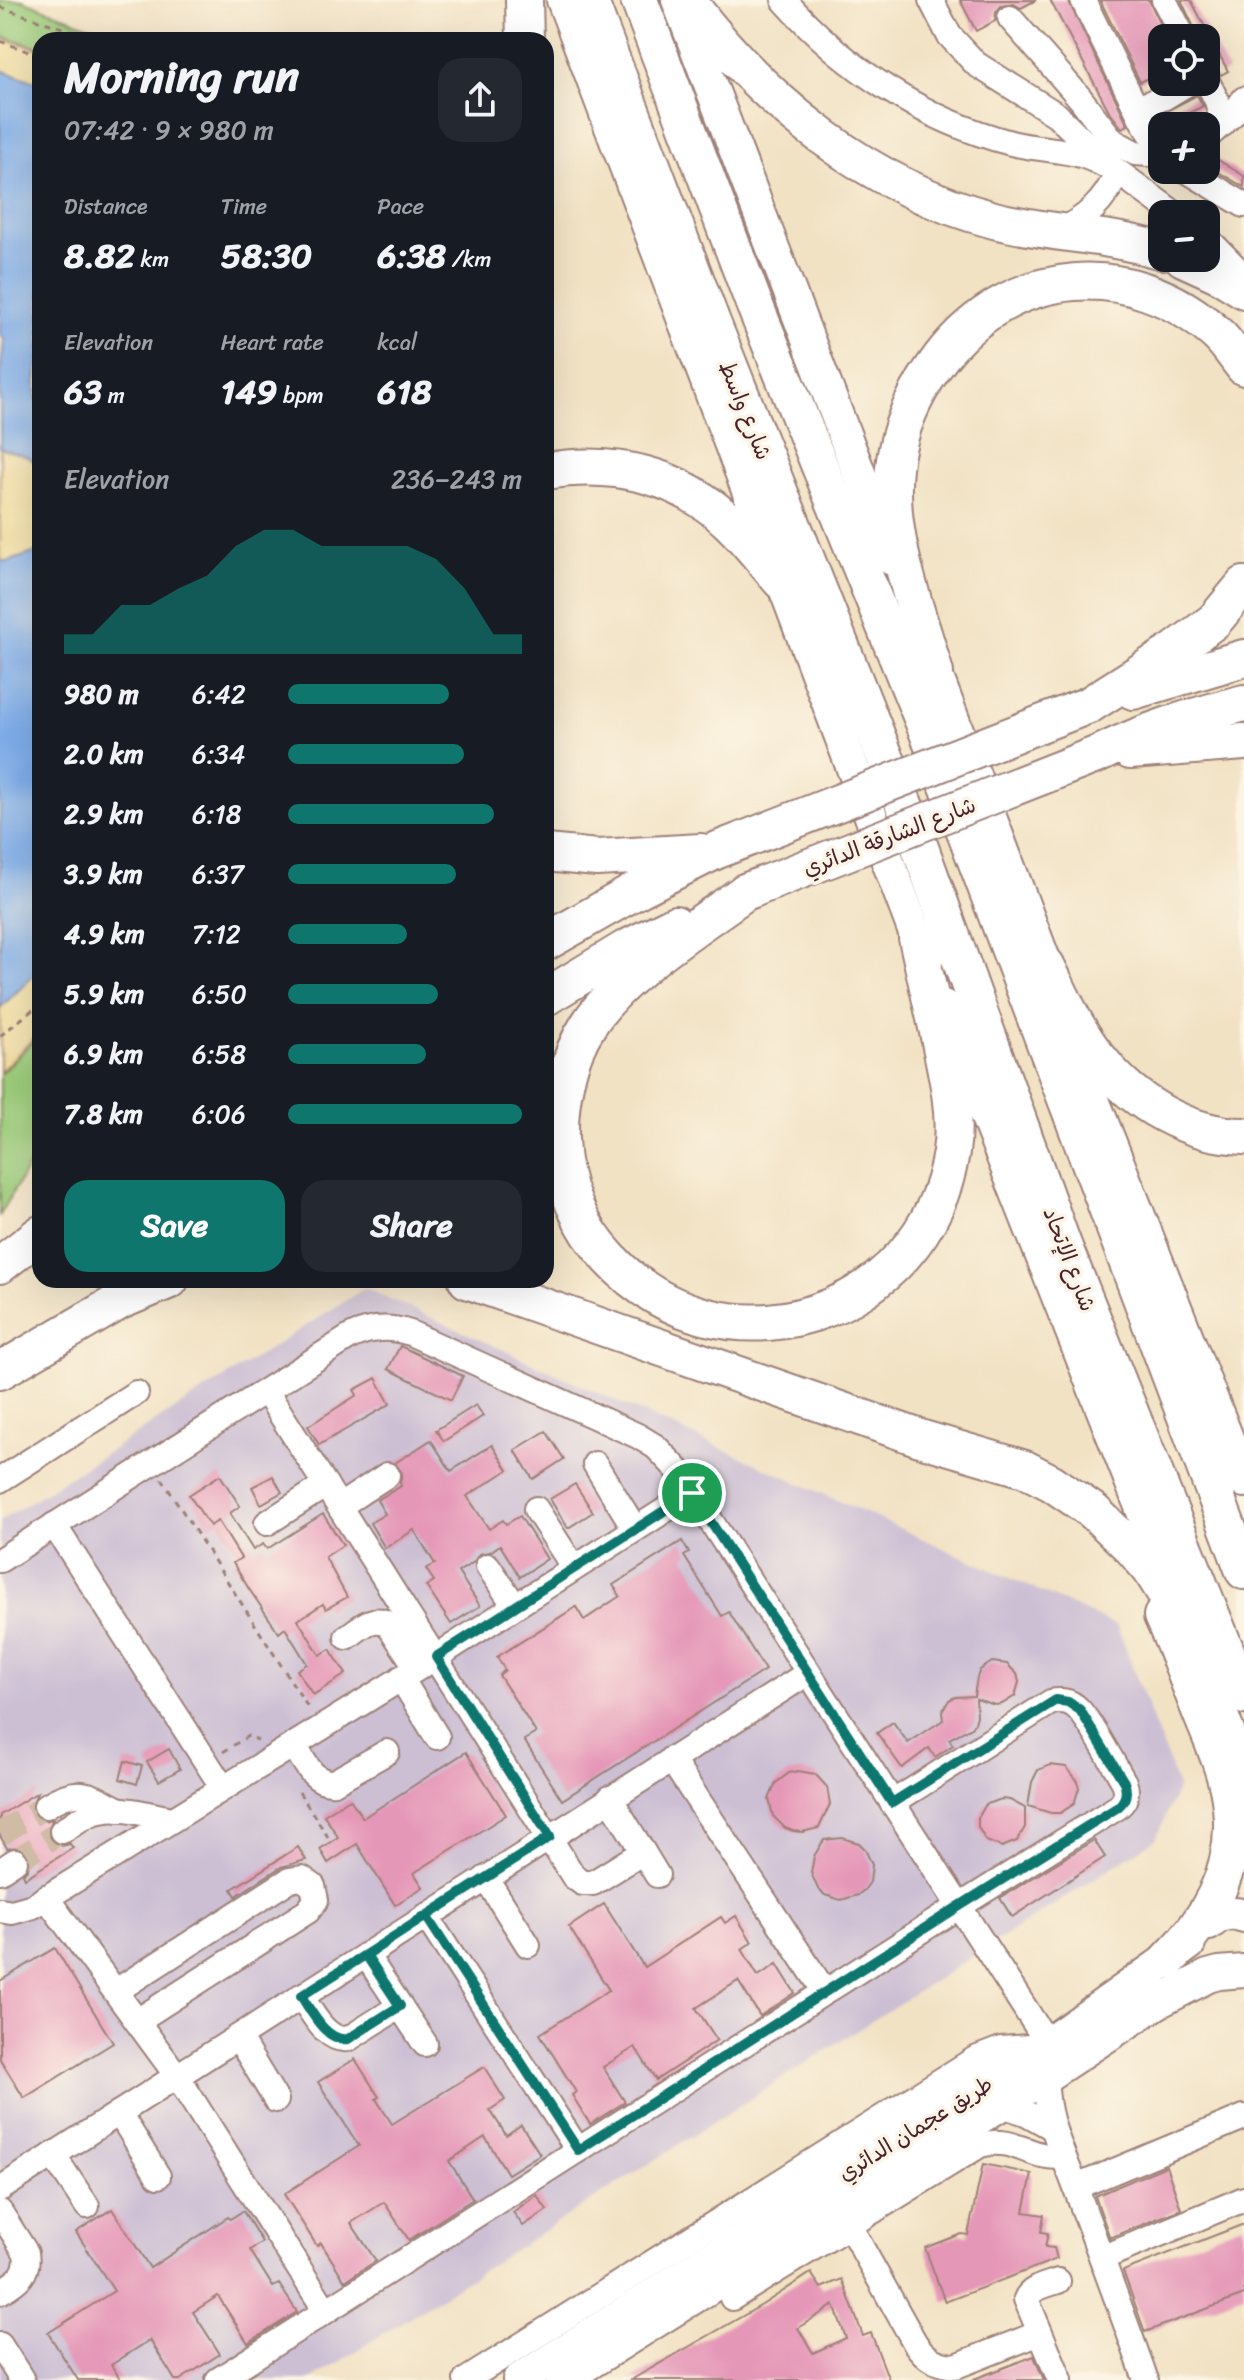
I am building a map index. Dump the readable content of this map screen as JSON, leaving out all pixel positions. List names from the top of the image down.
{
  "streets": {
    "highway": ["شارع واسط", "شارع الشارقة الدائري", "شارع الإتحاد"],
    "main road": ["طريق عجمان الدائري"]
  },
  "crossings": [
    ["شارع واسط", "شارع الإتحاد"]
  ],
  "page": {
    "map_buttons": ["+", "−"],
    "heading": ["Morning run", "07:42 · 9 × 980 m"],
    "stats": [
      ["Distance", "8.82 km"],
      ["Time", "58:30"],
      ["Pace", "6:38 /km"],
      ["Elevation", "63 m"],
      ["Heart rate", "149 bpm"],
      ["kcal", "618"]
    ],
    "chart": ["Elevation", "236–243 m"],
    "list": [
      {
        "name": "980 m",
        "note": "6:42"
      },
      {
        "name": "2.0 km",
        "note": "6:34"
      },
      {
        "name": "2.9 km",
        "note": "6:18"
      },
      {
        "name": "3.9 km",
        "note": "6:37"
      },
      {
        "name": "4.9 km",
        "note": "7:12"
      },
      {
        "name": "5.9 km",
        "note": "6:50"
      },
      {
        "name": "6.9 km",
        "note": "6:58"
      },
      {
        "name": "7.8 km",
        "note": "6:06"
      }
    ],
    "buttons": ["Save", "Share"]
  }
}
